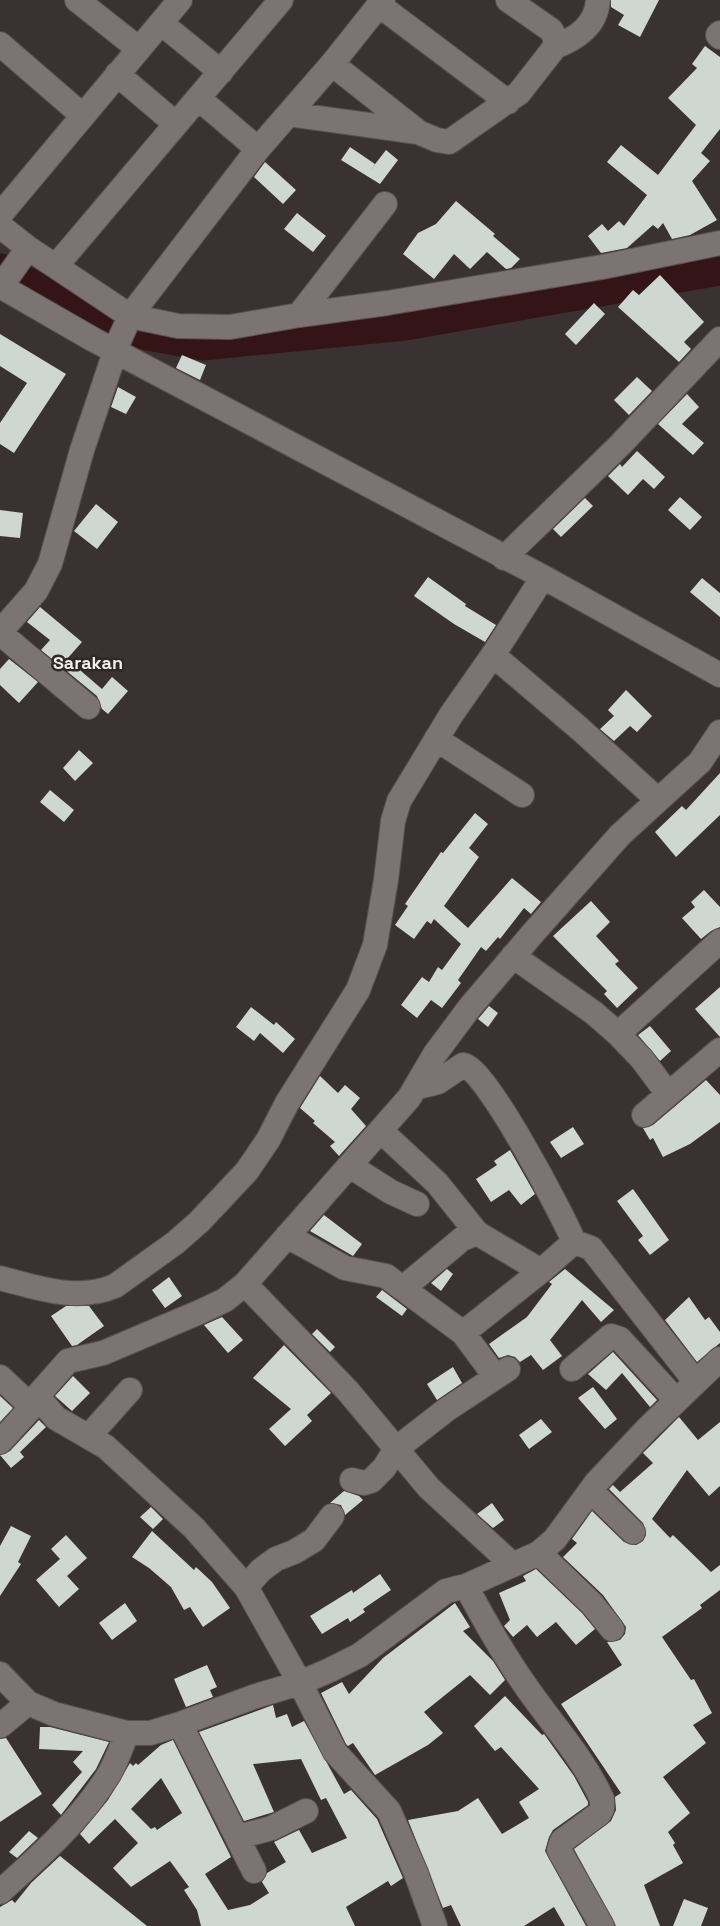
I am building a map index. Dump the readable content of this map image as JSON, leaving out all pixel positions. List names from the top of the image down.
{
  "districts": ["Sarakan"]
}
